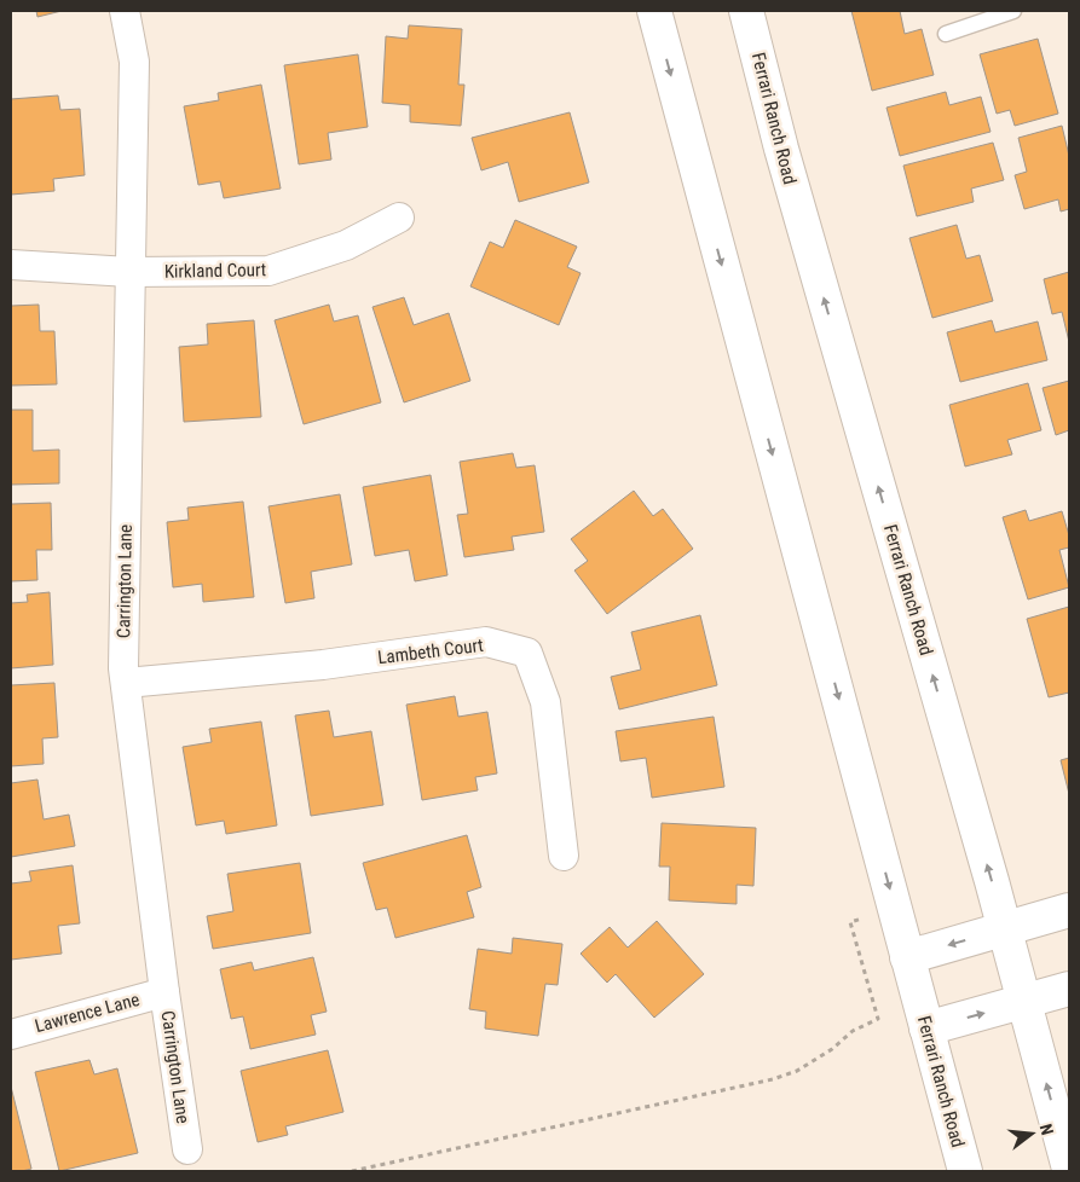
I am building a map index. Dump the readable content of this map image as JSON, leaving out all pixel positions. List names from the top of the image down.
{
  "streets": {
    "street": [
      "Ferrari Ranch Road",
      "Kirkland Court",
      "Carrington Lane",
      "Lambeth Court",
      "Lawrence Lane"
    ]
  },
  "crossings": [
    ["Kirkland Court", "Carrington Lane"],
    ["Carrington Lane", "Lambeth Court"],
    ["Carrington Lane", "Lawrence Lane"]
  ],
  "north": "right"
}
